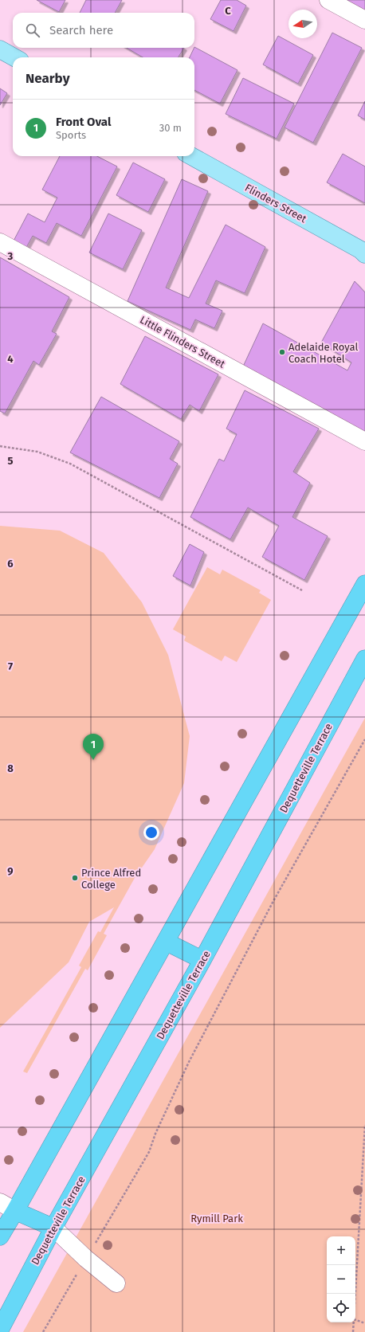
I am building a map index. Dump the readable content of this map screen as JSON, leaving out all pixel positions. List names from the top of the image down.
{
  "streets": {
    "highway": ["Dequetteville Terrace"],
    "main road": ["Flinders Street"],
    "street": ["Little Flinders Street"]
  },
  "parks": ["Rymill Park"],
  "places": ["Adelaide Royal Coach Hotel", "Prince Alfred College"],
  "north": "left",
  "page": {
    "search": "Search here",
    "heading": "Nearby",
    "list": [
      {
        "mark": "1",
        "name": "Front Oval",
        "note": "Sports",
        "value": "30 m"
      }
    ],
    "pins": "1",
    "map_buttons": ["+", "−"]
  },
  "grid": {
    "columns": ["C"],
    "rows": [
      "3",
      "4",
      "5",
      "6",
      "7",
      "8",
      "9"
    ]
  }
}
